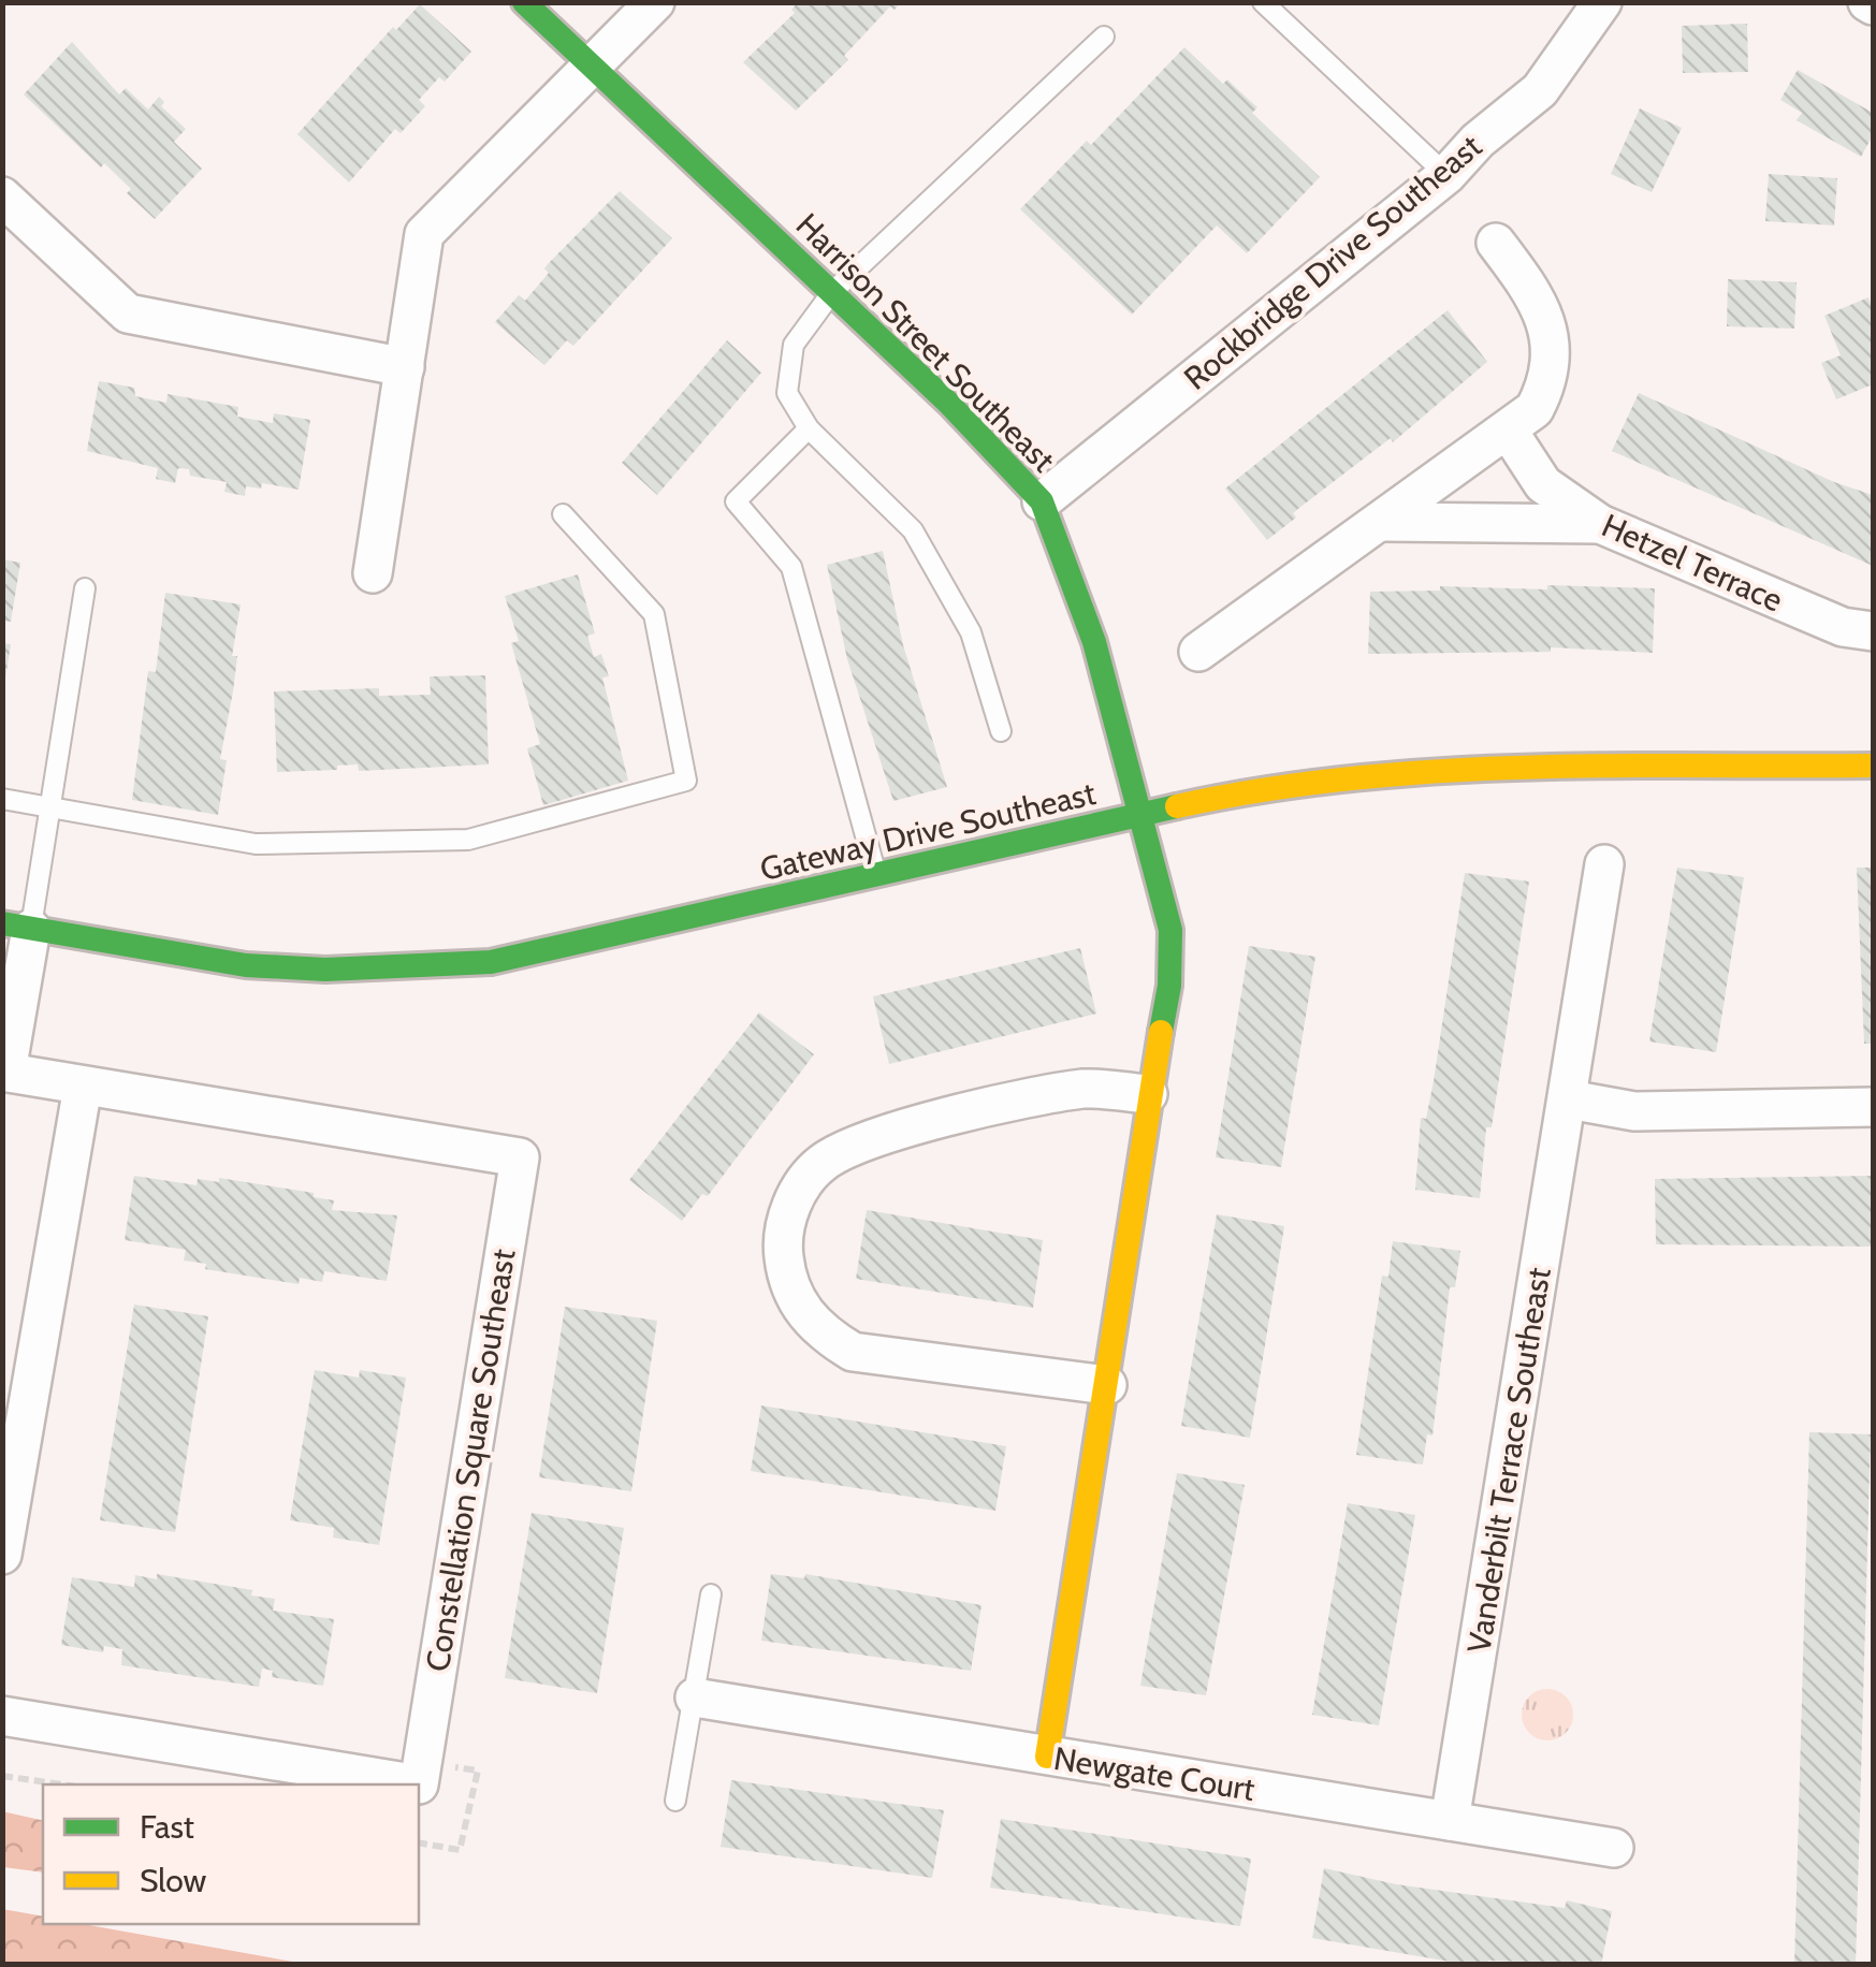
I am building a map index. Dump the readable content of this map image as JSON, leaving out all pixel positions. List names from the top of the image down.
{
  "streets": {
    "street": [
      "Rockbridge Drive Southeast",
      "Harrison Street Southeast",
      "Hetzel Terrace",
      "Gateway Drive Southeast",
      "Constellation Square Southeast",
      "Vanderbilt Terrace Southeast",
      "Newgate Court"
    ]
  },
  "crossings": [
    ["Rockbridge Drive Southeast", "Harrison Street Southeast"],
    ["Harrison Street Southeast", "Gateway Drive Southeast"],
    ["Gateway Drive Southeast", "Constellation Square Southeast"],
    ["Vanderbilt Terrace Southeast", "Newgate Court"]
  ],
  "legend": ["Fast", "Slow"]
}
